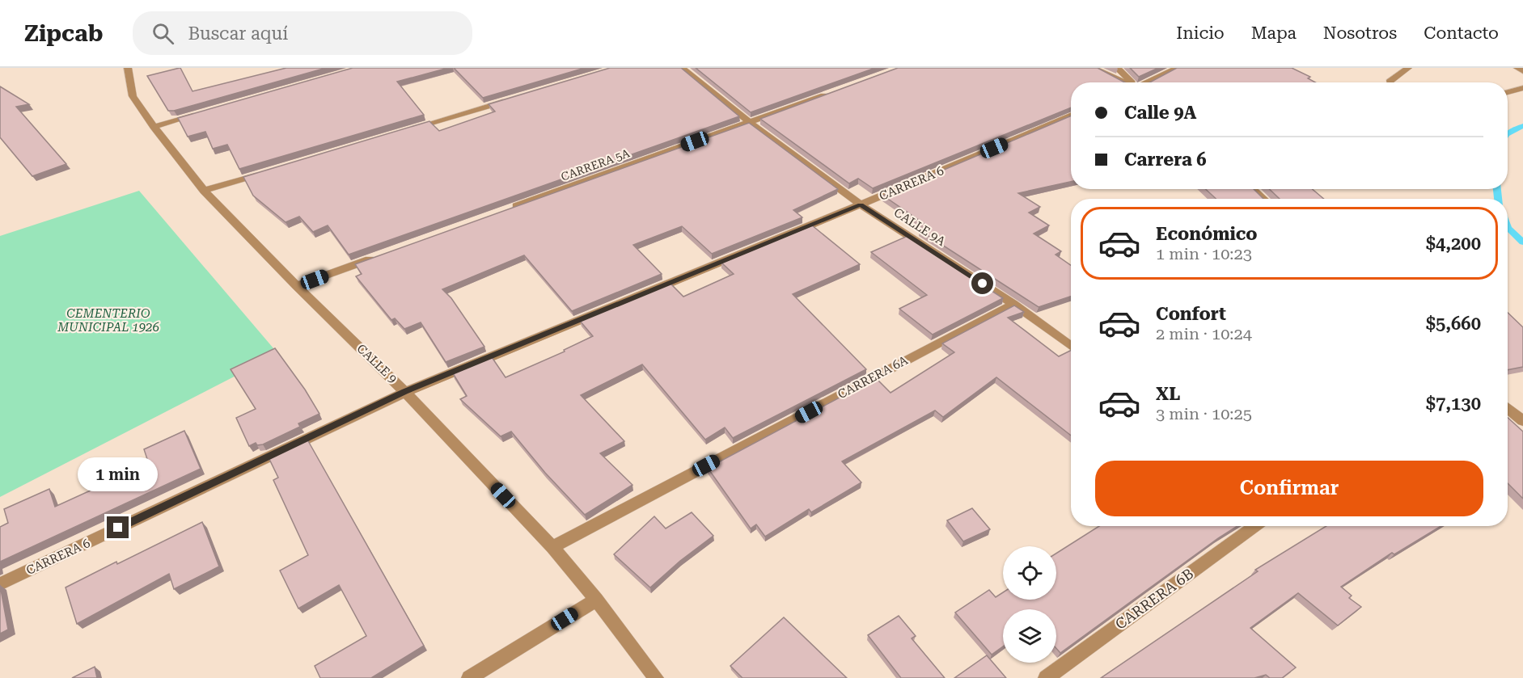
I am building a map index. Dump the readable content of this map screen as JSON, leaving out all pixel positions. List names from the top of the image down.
{
  "streets": {
    "street": [
      "CARRERA 5A",
      "CARRERA 6",
      "CALLE 9A",
      "CALLE 9",
      "CARRERA 6A",
      "CARRERA 6B"
    ]
  },
  "crossings": [
    ["CARRERA 5A", "CALLE 9A"],
    ["CARRERA 6", "CALLE 9A"],
    ["CARRERA 6", "CALLE 9"],
    ["CALLE 9A", "CARRERA 6A"],
    ["CALLE 9", "CARRERA 6A"]
  ],
  "parks": ["CEMENTERIO MUNICIPAL 1926"],
  "page": {
    "header": "Zipcab",
    "search": "Buscar aquí",
    "nav": [
      "Inicio",
      "Mapa",
      "Nosotros",
      "Contacto"
    ],
    "banner": ["Calle 9A", "Carrera 6"],
    "list": [
      {
        "name": "Económico",
        "note": "1 min · 10:23",
        "value": "$4,200"
      },
      {
        "name": "Confort",
        "note": "2 min · 10:24",
        "value": "$5,660"
      },
      {
        "name": "XL",
        "note": "3 min · 10:25",
        "value": "$7,130"
      }
    ],
    "buttons": "Confirmar",
    "bubble": "1 min"
  }
}
